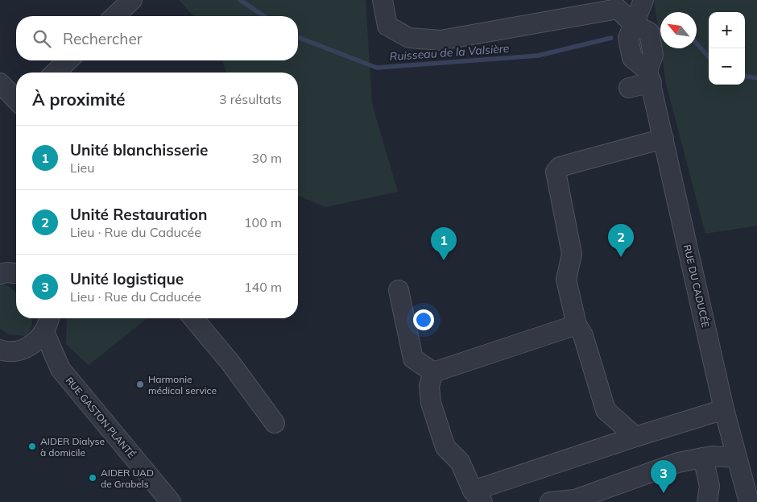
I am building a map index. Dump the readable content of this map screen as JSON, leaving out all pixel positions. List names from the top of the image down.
{
  "streets": {
    "street": ["RUE DU CADUCÉE", "RUE GASTON PLANTÉ"]
  },
  "water": ["Ruisseau de la Valsière"],
  "places": ["Harmonie médical service", "AIDER Dialyse à domicile", "AIDER UAD de Grabels"],
  "north": "top left",
  "page": {
    "map_buttons": ["+", "−"],
    "search": "Rechercher",
    "heading": ["À proximité", "3 résultats"],
    "list": [
      {
        "mark": "1",
        "name": "Unité blanchisserie",
        "note": "Lieu",
        "value": "30 m"
      },
      {
        "mark": "2",
        "name": "Unité Restauration",
        "note": "Lieu · Rue du Caducée",
        "value": "100 m"
      },
      {
        "mark": "3",
        "name": "Unité logistique",
        "note": "Lieu · Rue du Caducée",
        "value": "140 m"
      }
    ],
    "pins": ["2", "1", "3"]
  }
}
